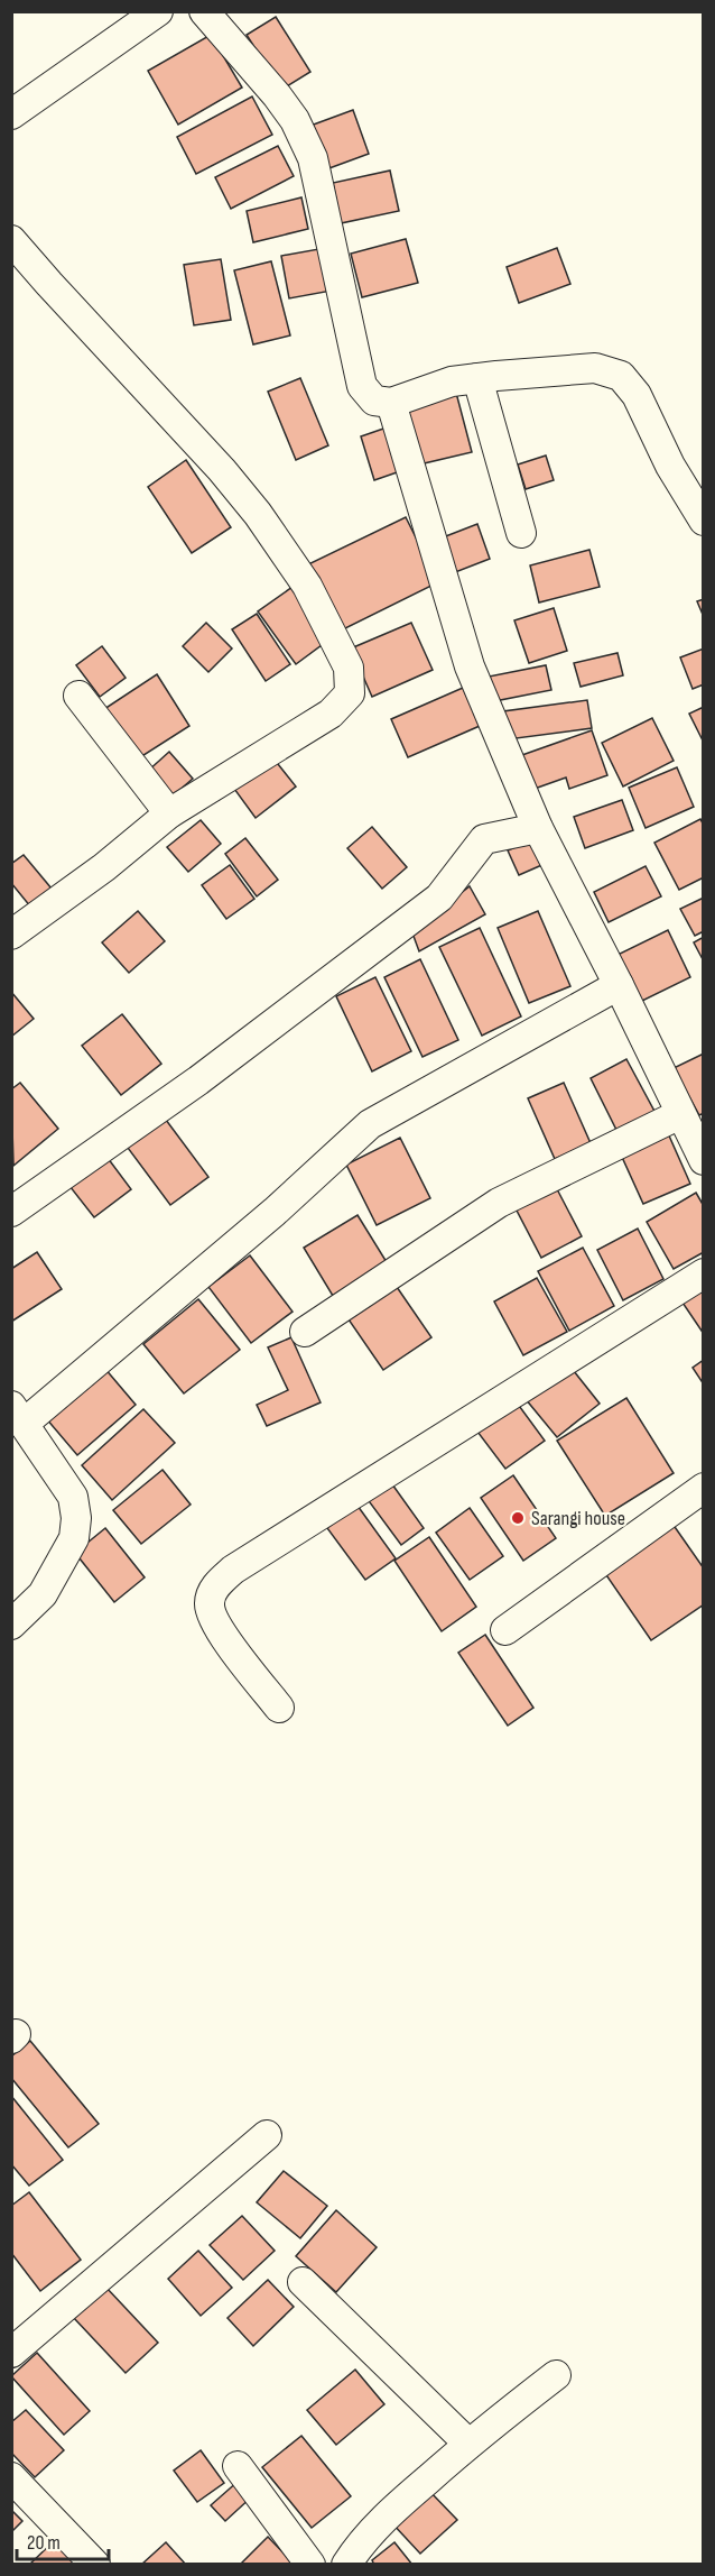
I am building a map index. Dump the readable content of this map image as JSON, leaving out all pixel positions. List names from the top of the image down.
{
  "places": ["Sarangi house"],
  "scale_bar": "20 m"
}
